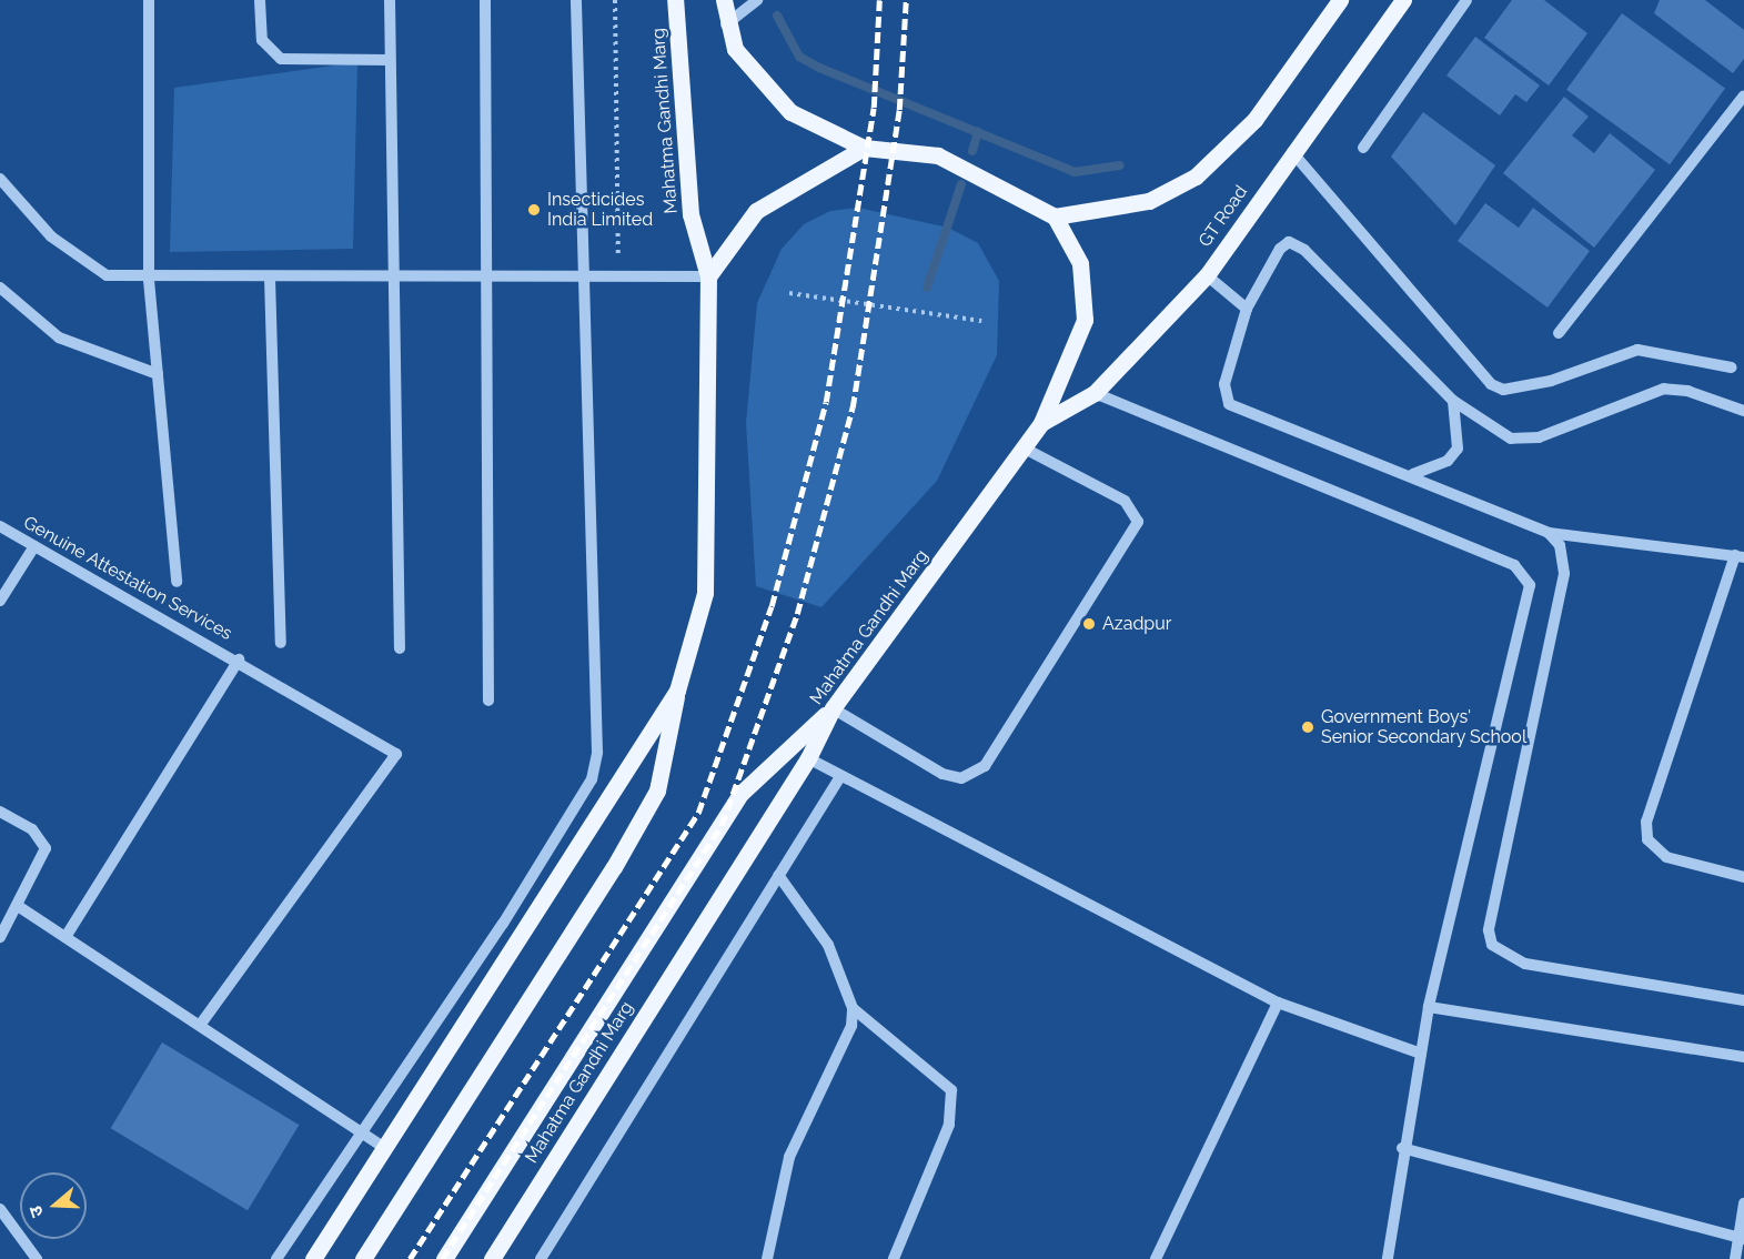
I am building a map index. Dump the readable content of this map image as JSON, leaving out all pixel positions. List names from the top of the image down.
{
  "streets": {
    "main road": ["Mahatma Gandhi Marg", "GT Road"],
    "street": ["Genuine Attestation Services"]
  },
  "crossings": [
    ["Mahatma Gandhi Marg", "GT Road"]
  ],
  "places": ["Insecticides India Limited", "Azadpur", "Government Boys' Senior Secondary School"],
  "north": "left"
}
